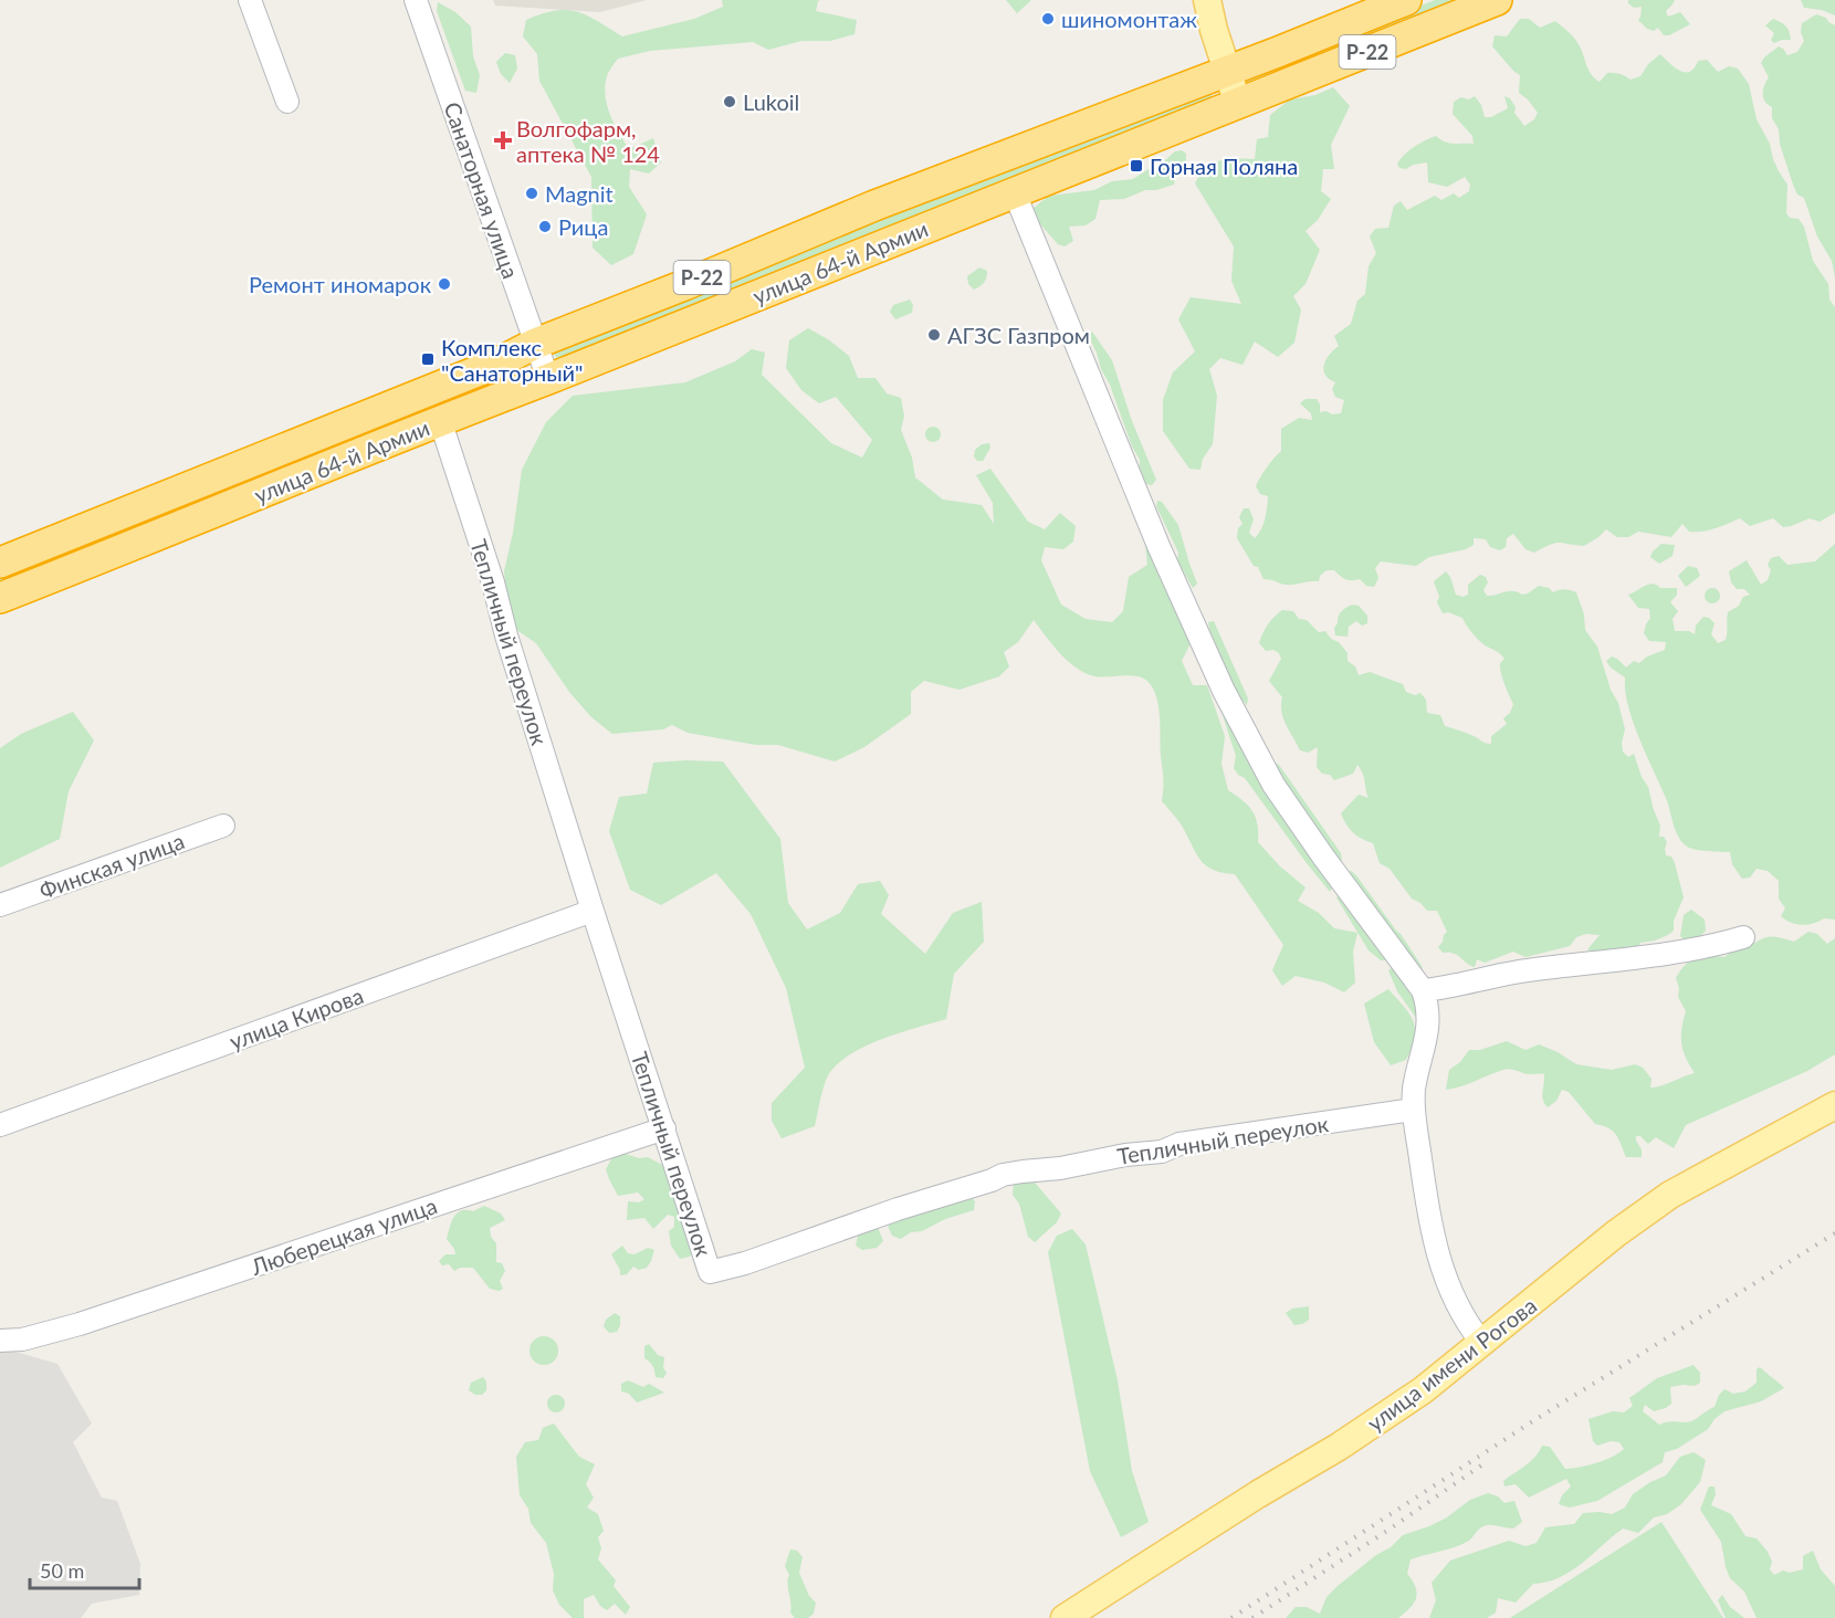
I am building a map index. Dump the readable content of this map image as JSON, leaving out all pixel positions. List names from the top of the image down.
{
  "streets": {
    "highway": ["Р-22", "улица 64-й Армии"],
    "main road": ["улица имени Рогова"],
    "street": [
      "Санаторная улица",
      "Тепличный переулок",
      "Финская улица",
      "улица Кирова",
      "Люберецкая улица"
    ]
  },
  "crossings": [
    ["Санаторная улица", "улица 64-й Армии"],
    ["улица 64-й Армии", "Тепличный переулок"],
    ["Тепличный переулок", "улица Кирова"],
    ["Тепличный переулок", "Люберецкая улица"]
  ],
  "places": {
    "other": [
      "шиномонтаж",
      "Lukoil",
      "Magnit",
      "Рица",
      "Ремонт иномарок",
      "АГЗС Газпром"
    ],
    "health": ["Волгофарм, аптека № 124"],
    "transit": ["Горная Поляна", "Комплекс \"Санаторный\""]
  },
  "scale_bar": "50 m"
}
